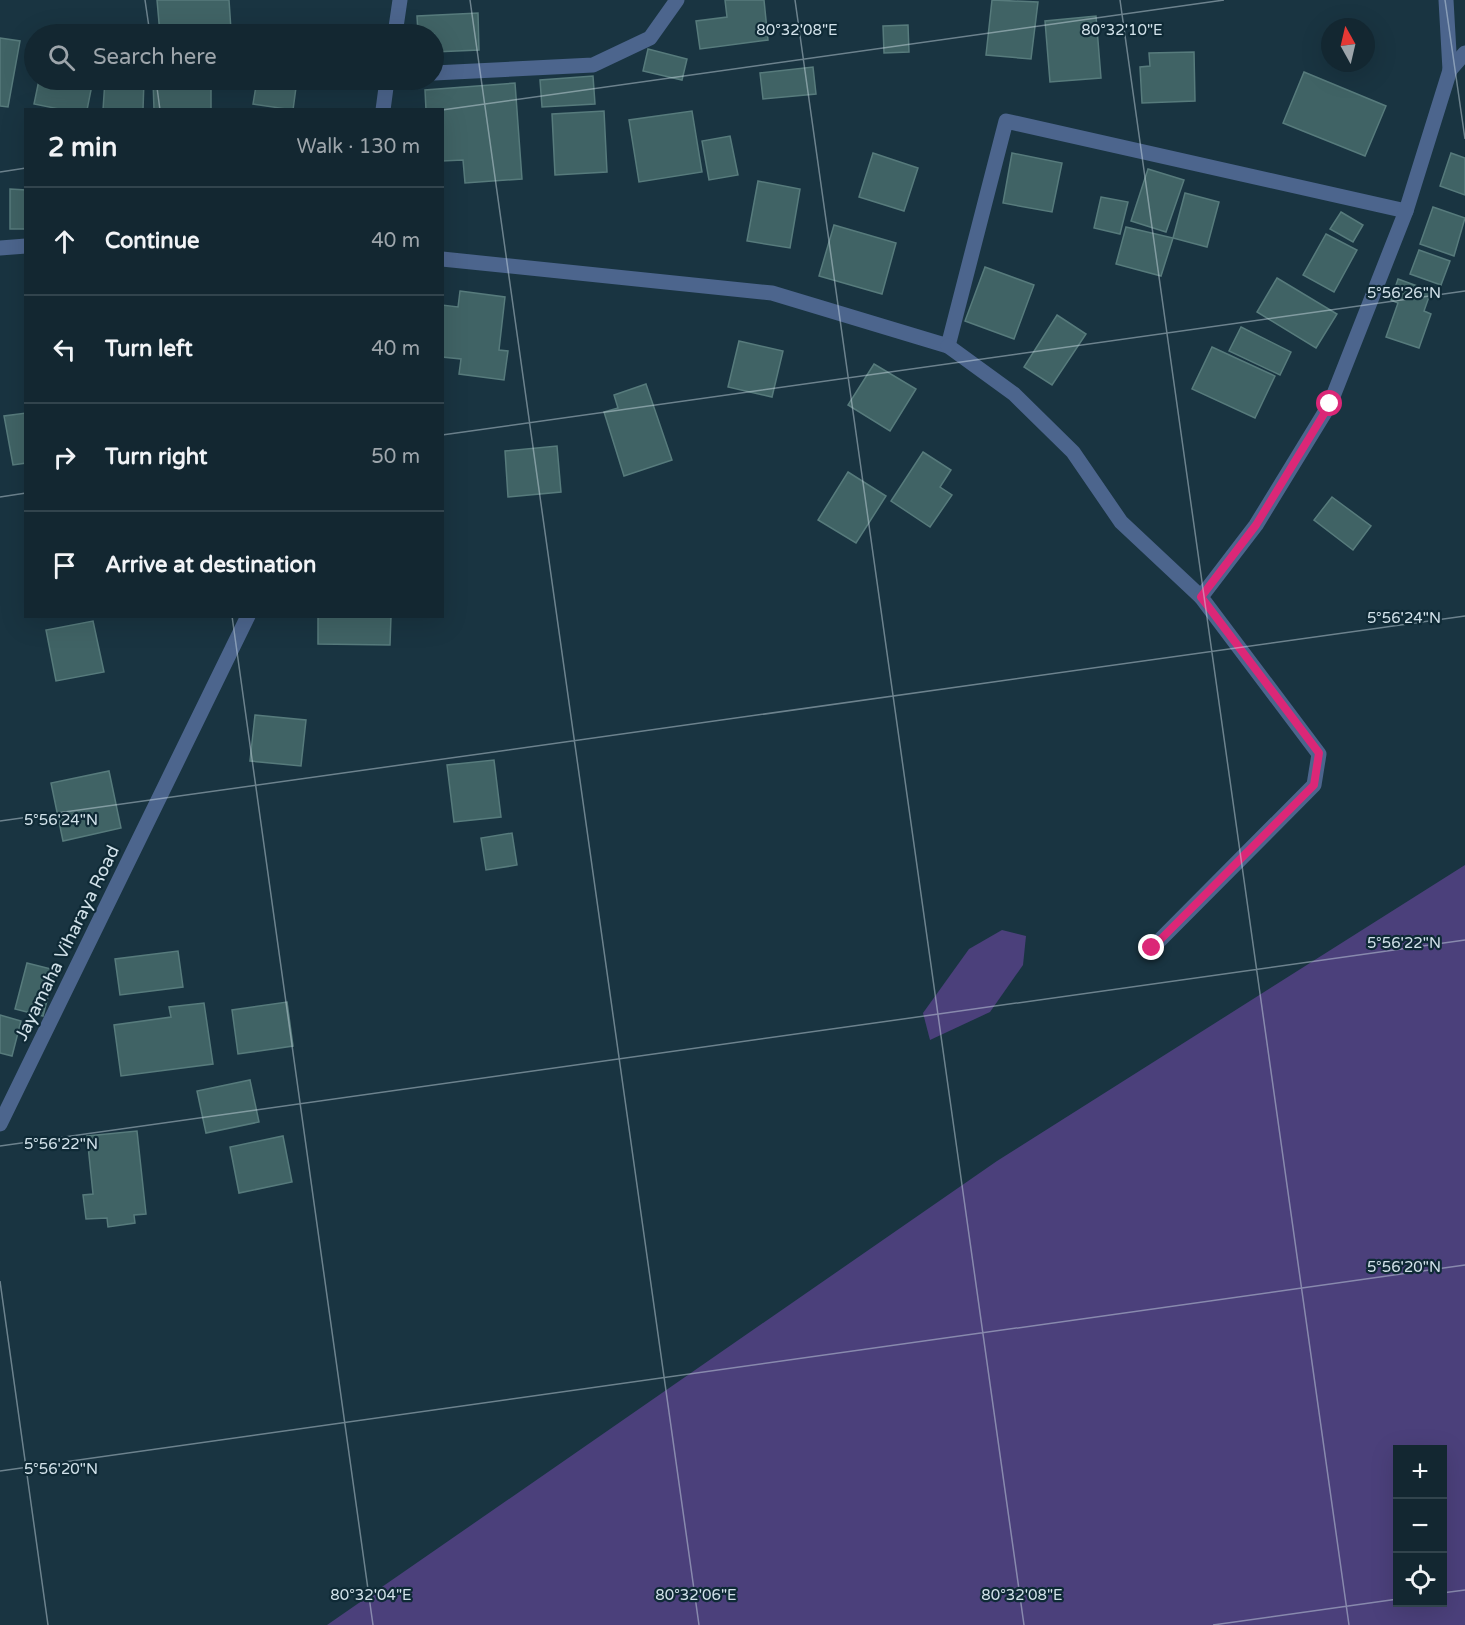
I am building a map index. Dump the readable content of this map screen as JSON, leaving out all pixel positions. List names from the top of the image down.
{
  "streets": {
    "street": ["Jayamaha Viharaya Road"]
  },
  "north": "top",
  "page": {
    "search": "Search here",
    "heading": ["2 min", "Walk · 130 m"],
    "list": [
      ["Continue", "40 m"],
      ["Turn left", "40 m"],
      ["Turn right", "50 m"],
      "Arrive at destination"
    ],
    "map_buttons": ["+", "−"]
  },
  "coordinates": [
    "80°32'08\"E",
    "80°32'10\"E",
    "5°56'26\"N",
    "5°56'24\"N",
    "5°56'22\"N",
    "5°56'20\"N",
    "80°32'04\"E",
    "80°32'06\"E"
  ]
}
